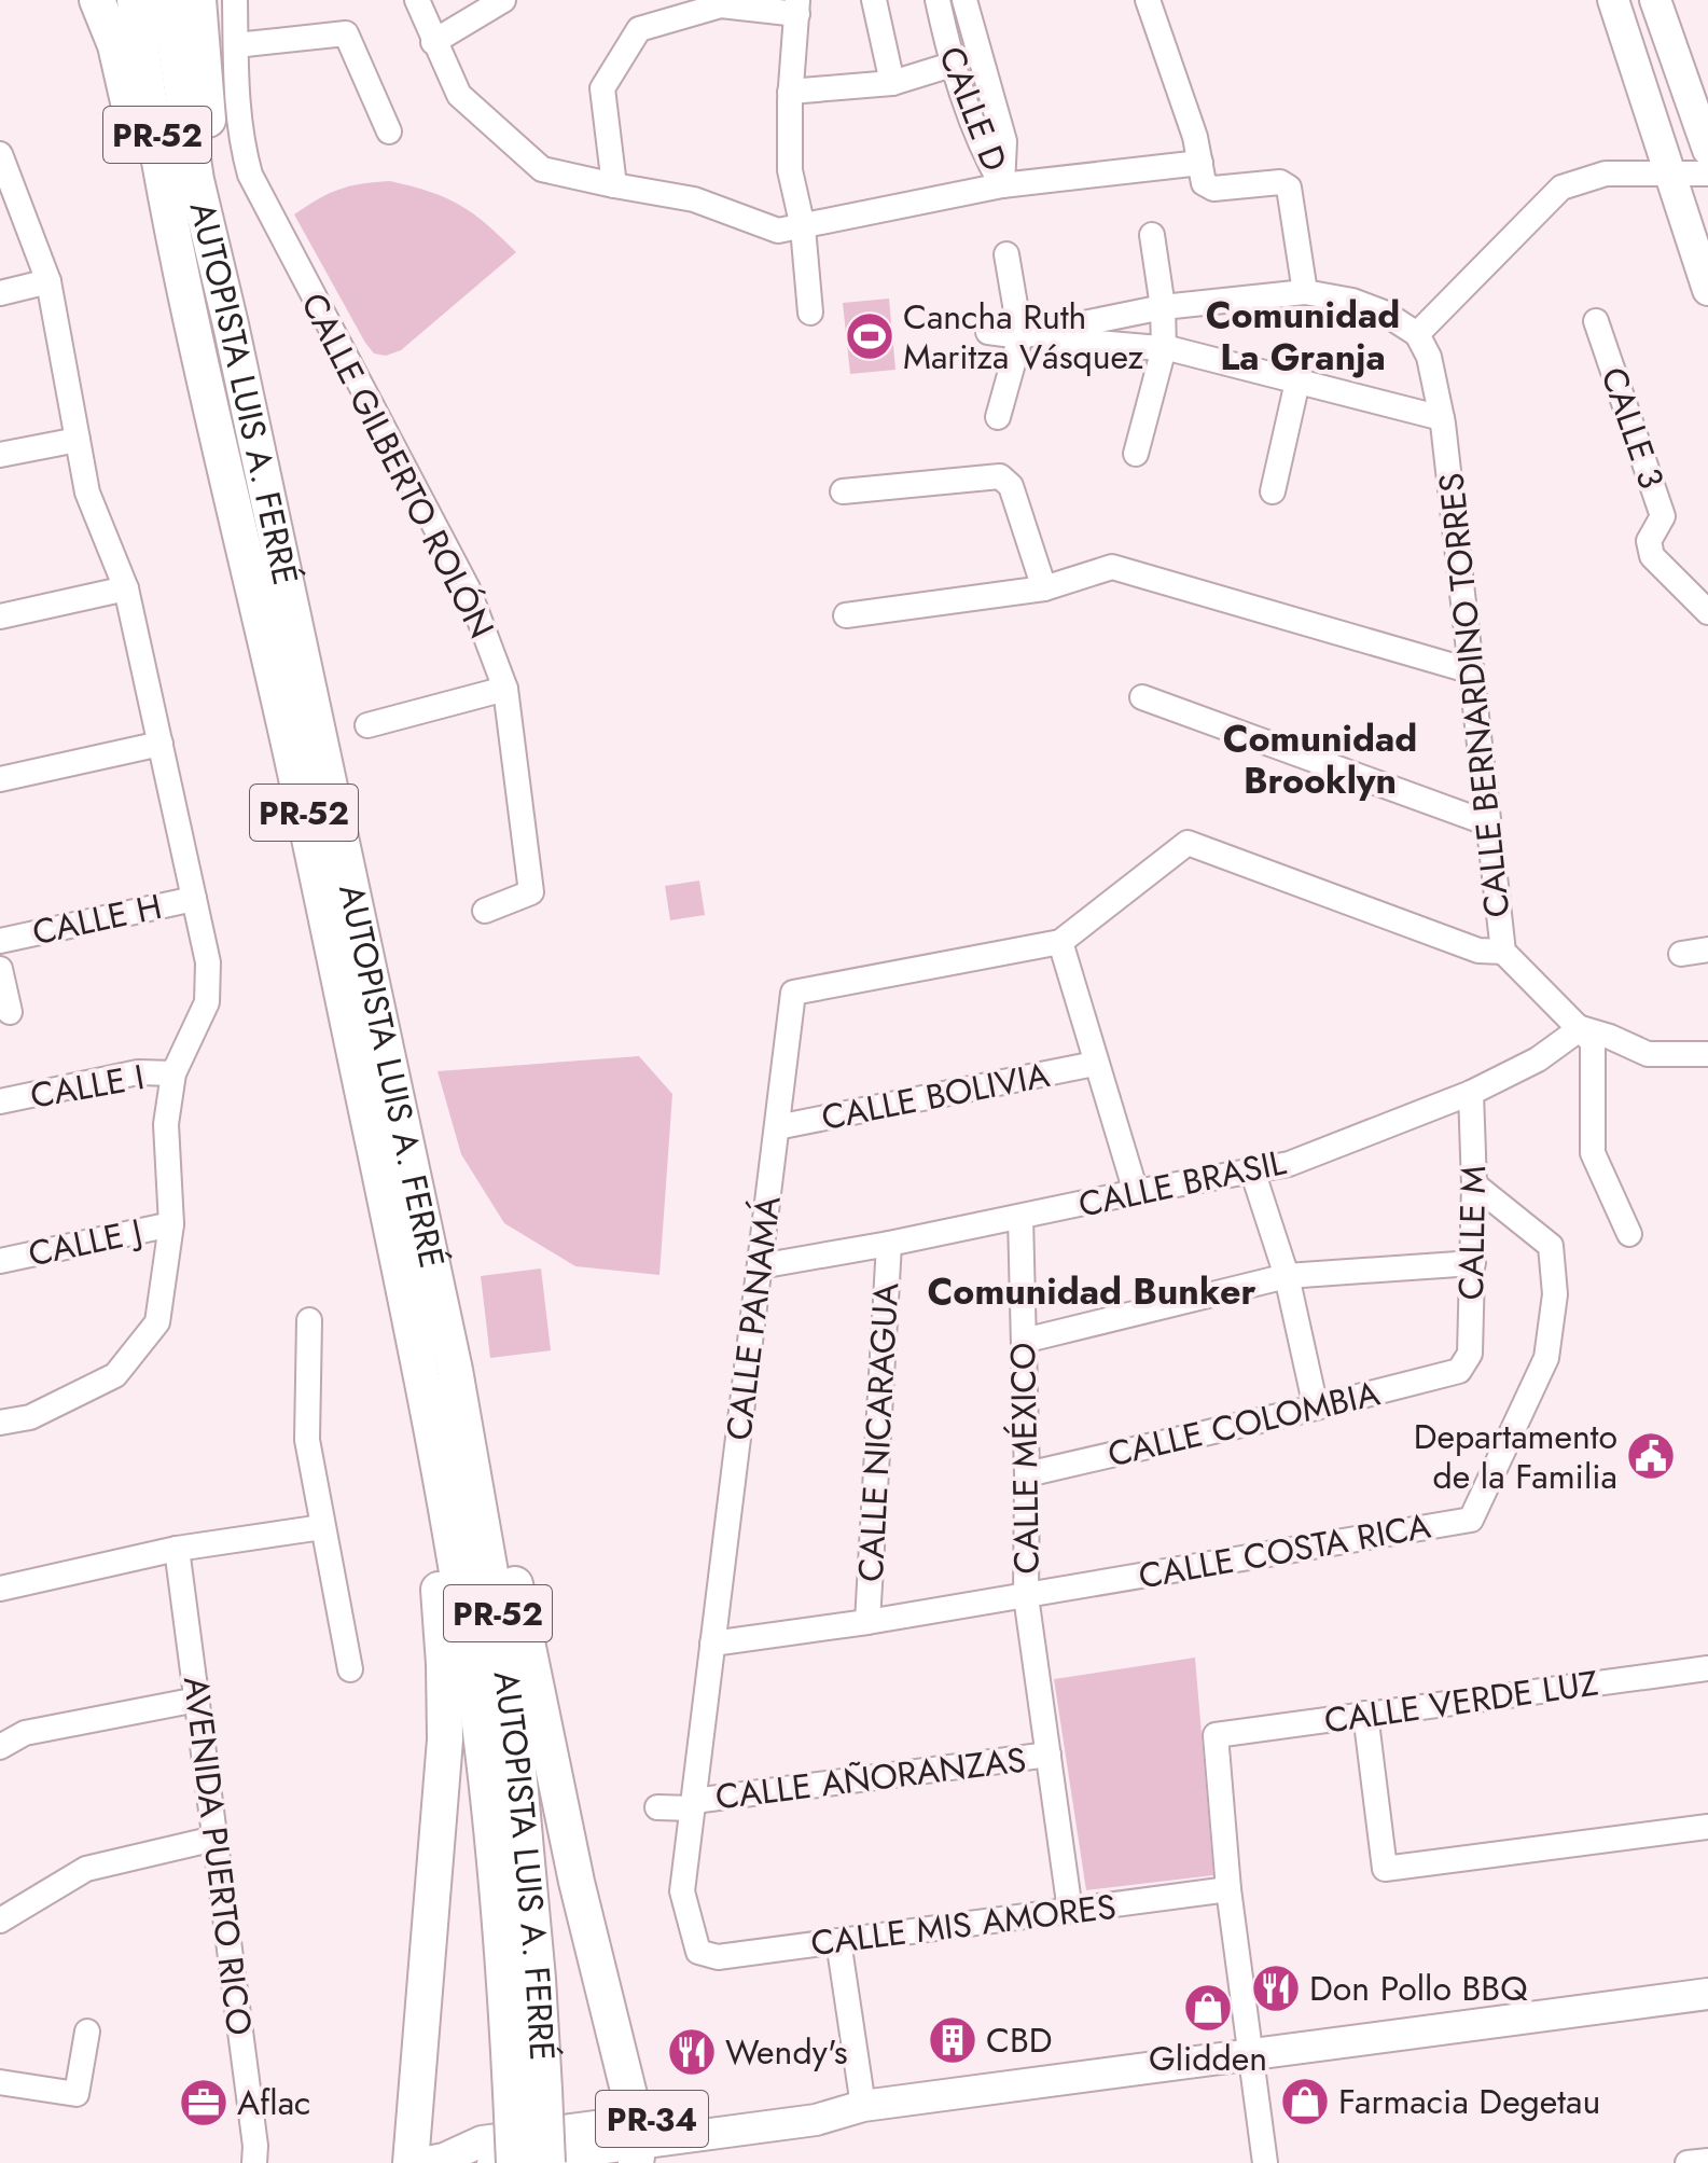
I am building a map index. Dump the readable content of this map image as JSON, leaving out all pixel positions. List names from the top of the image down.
{
  "streets": {
    "highway": ["PR-52", "AUTOPISTA LUIS A. FERRÉ"],
    "main road": ["PR-34"],
    "street": [
      "CALLE D",
      "CALLE 3",
      "CALLE GILBERTO ROLÓN",
      "CALLE BERNARDINO TORRES",
      "CALLE H",
      "CALLE I",
      "CALLE BOLIVIA",
      "CALLE BRASIL",
      "CALLE M",
      "CALLE J",
      "CALLE PANAMÁ",
      "CALLE COLOMBIA",
      "CALLE NICARAGUA",
      "CALLE MÉXICO",
      "CALLE COSTA RICA",
      "CALLE VERDE LUZ",
      "CALLE AÑORANZAS",
      "AVENIDA PUERTO RICO",
      "CALLE MIS AMORES"
    ]
  },
  "crossings": [
    ["CALLE BERNARDINO TORRES", "CALLE BRASIL"],
    ["CALLE BOLIVIA", "CALLE PANAMÁ"],
    ["CALLE BRASIL", "CALLE M"],
    ["CALLE BRASIL", "CALLE PANAMÁ"],
    ["CALLE BRASIL", "CALLE NICARAGUA"],
    ["CALLE BRASIL", "CALLE MÉXICO"],
    ["CALLE M", "CALLE COLOMBIA"],
    ["CALLE M", "CALLE COSTA RICA"],
    ["CALLE PANAMÁ", "CALLE COSTA RICA"],
    ["CALLE PANAMÁ", "CALLE AÑORANZAS"],
    ["CALLE PANAMÁ", "CALLE MIS AMORES"],
    ["CALLE COLOMBIA", "CALLE MÉXICO"],
    ["CALLE NICARAGUA", "CALLE COSTA RICA"],
    ["CALLE MÉXICO", "CALLE COSTA RICA"],
    ["CALLE MÉXICO", "CALLE AÑORANZAS"],
    ["CALLE MÉXICO", "CALLE MIS AMORES"],
    ["CALLE VERDE LUZ", "CALLE MIS AMORES"]
  ],
  "districts": ["Comunidad La Granja", "Comunidad Brooklyn", "Comunidad Bunker"],
  "places": {
    "sports": ["Cancha Ruth Maritza Vásquez"],
    "public building": ["Departamento de la Familia"],
    "restaurant": ["Don Pollo BBQ", "Wendy's"],
    "shop": ["Glidden", "Farmacia Degetau"],
    "building": ["CBD"],
    "office": ["Aflac"]
  }
}
